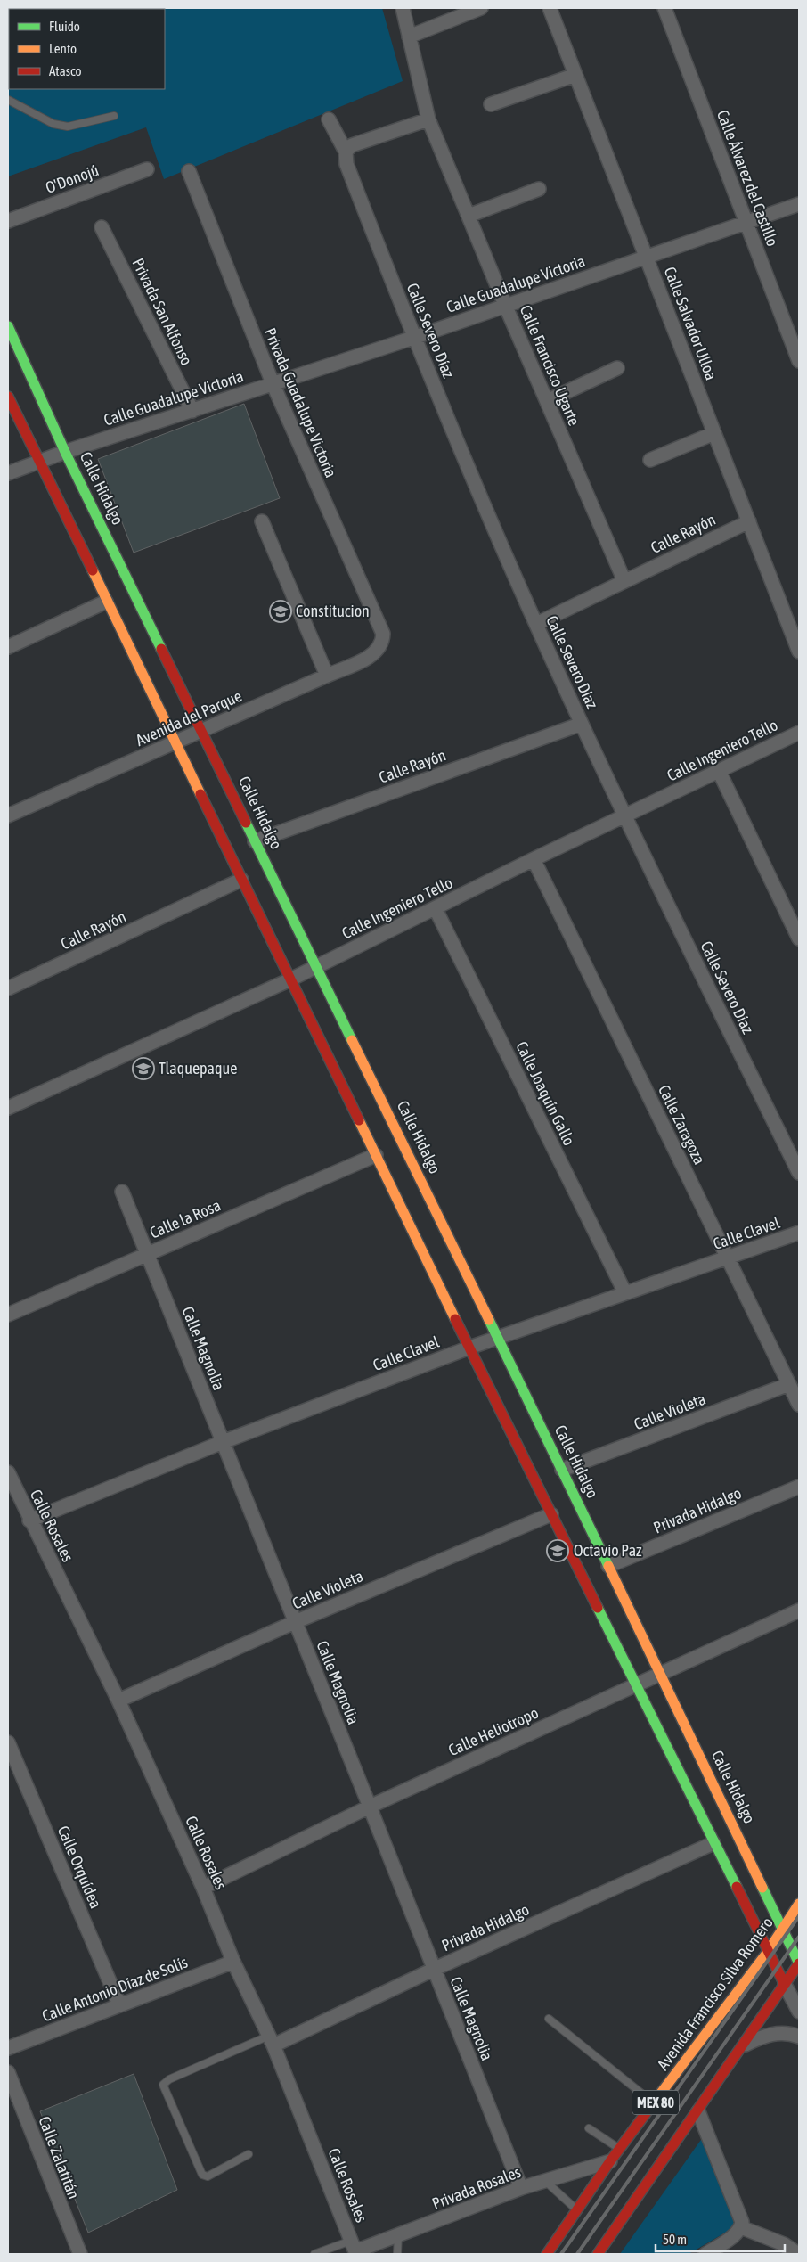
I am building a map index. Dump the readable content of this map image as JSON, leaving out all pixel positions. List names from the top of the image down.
{
  "streets": {
    "street": [
      "Calle Álvarez del Castillo",
      "O'Donojú",
      "Calle Guadalupe Victoria",
      "Privada San Alfonso",
      "Calle Salvador Ulloa",
      "Calle Severo Díaz",
      "Calle Francisco Ugarte",
      "Privada Guadalupe Victoria",
      "Calle Hidalgo",
      "Calle Rayón",
      "Avenida del Parque",
      "Calle Ingeniero Tello",
      "Calle Joaquín Gallo",
      "Calle Zaragoza",
      "Calle la Rosa",
      "Calle Clavel",
      "Calle Magnolia",
      "Calle Violeta",
      "Privada Hidalgo",
      "Calle Rosales",
      "Calle Heliotropo",
      "Calle Orquídea",
      "Calle Antonio Díaz de Solís",
      "Avenida Francisco Silva Romero",
      "MEX 80",
      "Calle Zalatitán",
      "Privada Rosales"
    ]
  },
  "crossings": [
    ["Calle Álvarez del Castillo", "Calle Guadalupe Victoria"],
    ["Calle Guadalupe Victoria", "Privada San Alfonso"],
    ["Calle Guadalupe Victoria", "Calle Salvador Ulloa"],
    ["Calle Guadalupe Victoria", "Calle Severo Díaz"],
    ["Calle Guadalupe Victoria", "Calle Francisco Ugarte"],
    ["Calle Guadalupe Victoria", "Privada Guadalupe Victoria"],
    ["Calle Guadalupe Victoria", "Calle Hidalgo"],
    ["Calle Salvador Ulloa", "Calle Rayón"],
    ["Calle Severo Díaz", "Calle Rayón"],
    ["Calle Severo Díaz", "Calle Ingeniero Tello"],
    ["Calle Francisco Ugarte", "Calle Rayón"],
    ["Privada Guadalupe Victoria", "Avenida del Parque"],
    ["Calle Hidalgo", "Calle Rayón"],
    ["Calle Hidalgo", "Avenida del Parque"],
    ["Calle Hidalgo", "Calle Ingeniero Tello"],
    ["Calle Hidalgo", "Calle Clavel"],
    ["Calle Hidalgo", "Calle Violeta"],
    ["Calle Hidalgo", "Privada Hidalgo"],
    ["Calle Hidalgo", "Calle Heliotropo"],
    ["Calle Hidalgo", "Avenida Francisco Silva Romero"],
    ["Calle Hidalgo", "MEX 80"],
    ["Calle Ingeniero Tello", "Calle Joaquín Gallo"],
    ["Calle Ingeniero Tello", "Calle Zaragoza"],
    ["Calle Joaquín Gallo", "Calle Clavel"],
    ["Calle Zaragoza", "Calle Clavel"],
    ["Calle Zaragoza", "Calle Violeta"],
    ["Calle la Rosa", "Calle Magnolia"],
    ["Calle Clavel", "Calle Magnolia"],
    ["Calle Clavel", "Calle Rosales"],
    ["Calle Magnolia", "Calle Violeta"],
    ["Calle Magnolia", "Privada Hidalgo"],
    ["Calle Magnolia", "Calle Heliotropo"],
    ["Calle Magnolia", "Privada Rosales"],
    ["Calle Violeta", "Calle Rosales"],
    ["Privada Hidalgo", "Calle Rosales"],
    ["Calle Rosales", "Calle Heliotropo"],
    ["Calle Rosales", "Calle Antonio Díaz de Solís"],
    ["Calle Rosales", "Privada Rosales"],
    ["Calle Orquídea", "Calle Antonio Díaz de Solís"],
    ["Avenida Francisco Silva Romero", "Privada Rosales"]
  ],
  "places": {
    "school or university": ["Constitucion", "Tlaquepaque", "Octavio Paz"]
  },
  "legend": ["Fluido", "Lento", "Atasco"],
  "scale_bar": "50 m"
}
